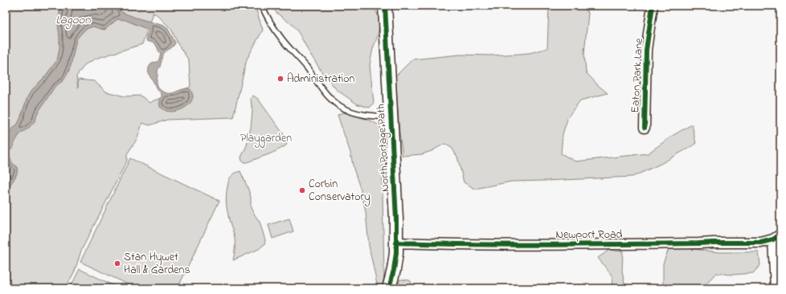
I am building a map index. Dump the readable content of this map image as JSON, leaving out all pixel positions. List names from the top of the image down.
{
  "streets": {
    "main road": ["North Portage Path"],
    "street": ["Eaton Park Lane", "Newport Road"]
  },
  "crossings": [
    ["North Portage Path", "Newport Road"]
  ],
  "water": ["Lagoon"],
  "parks": ["Playgarden"],
  "places": ["Administration", "Corbin Conservatory", "Stan Hywet Hall & Gardens"]
}
